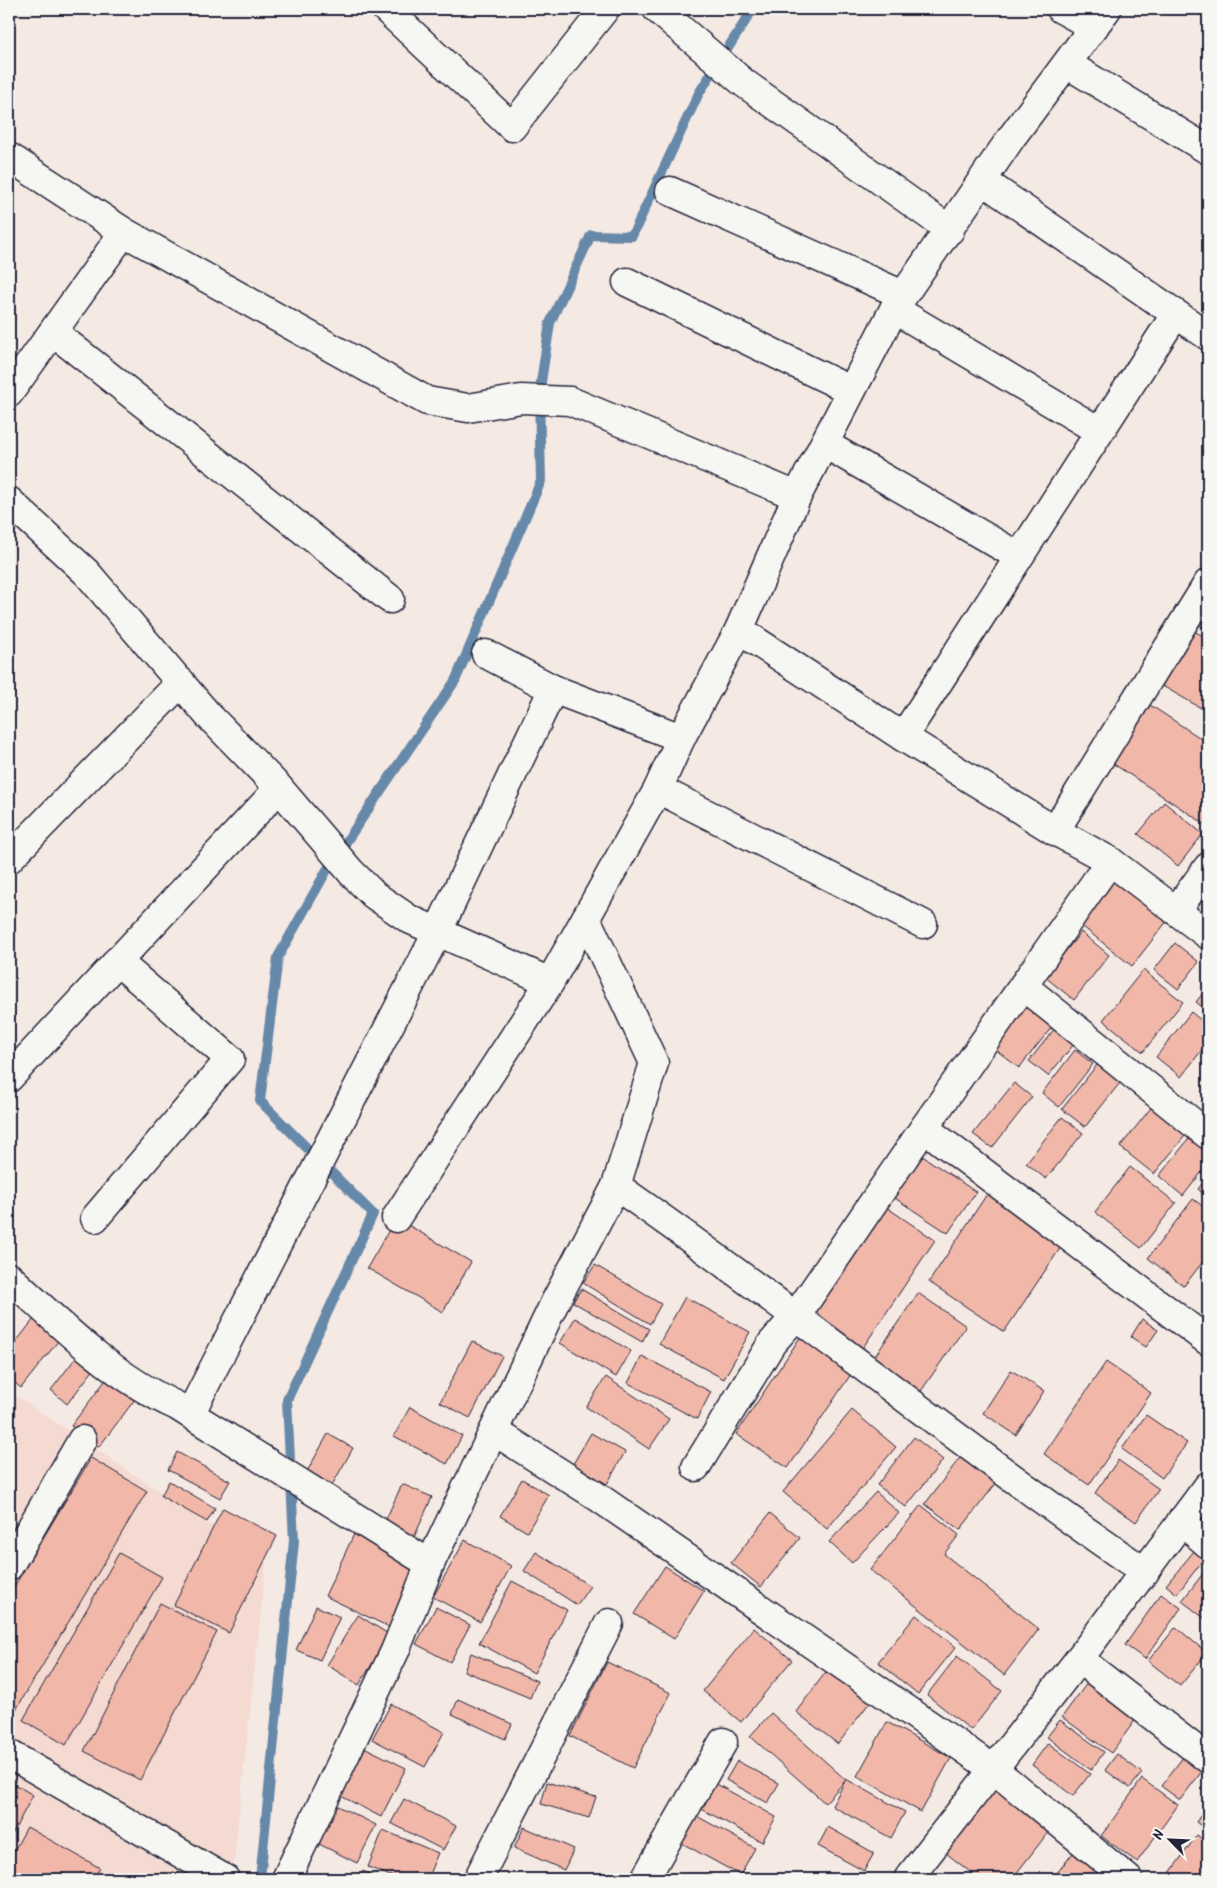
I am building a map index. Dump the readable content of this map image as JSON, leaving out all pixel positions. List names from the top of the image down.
{
  "north": "top left"
}
